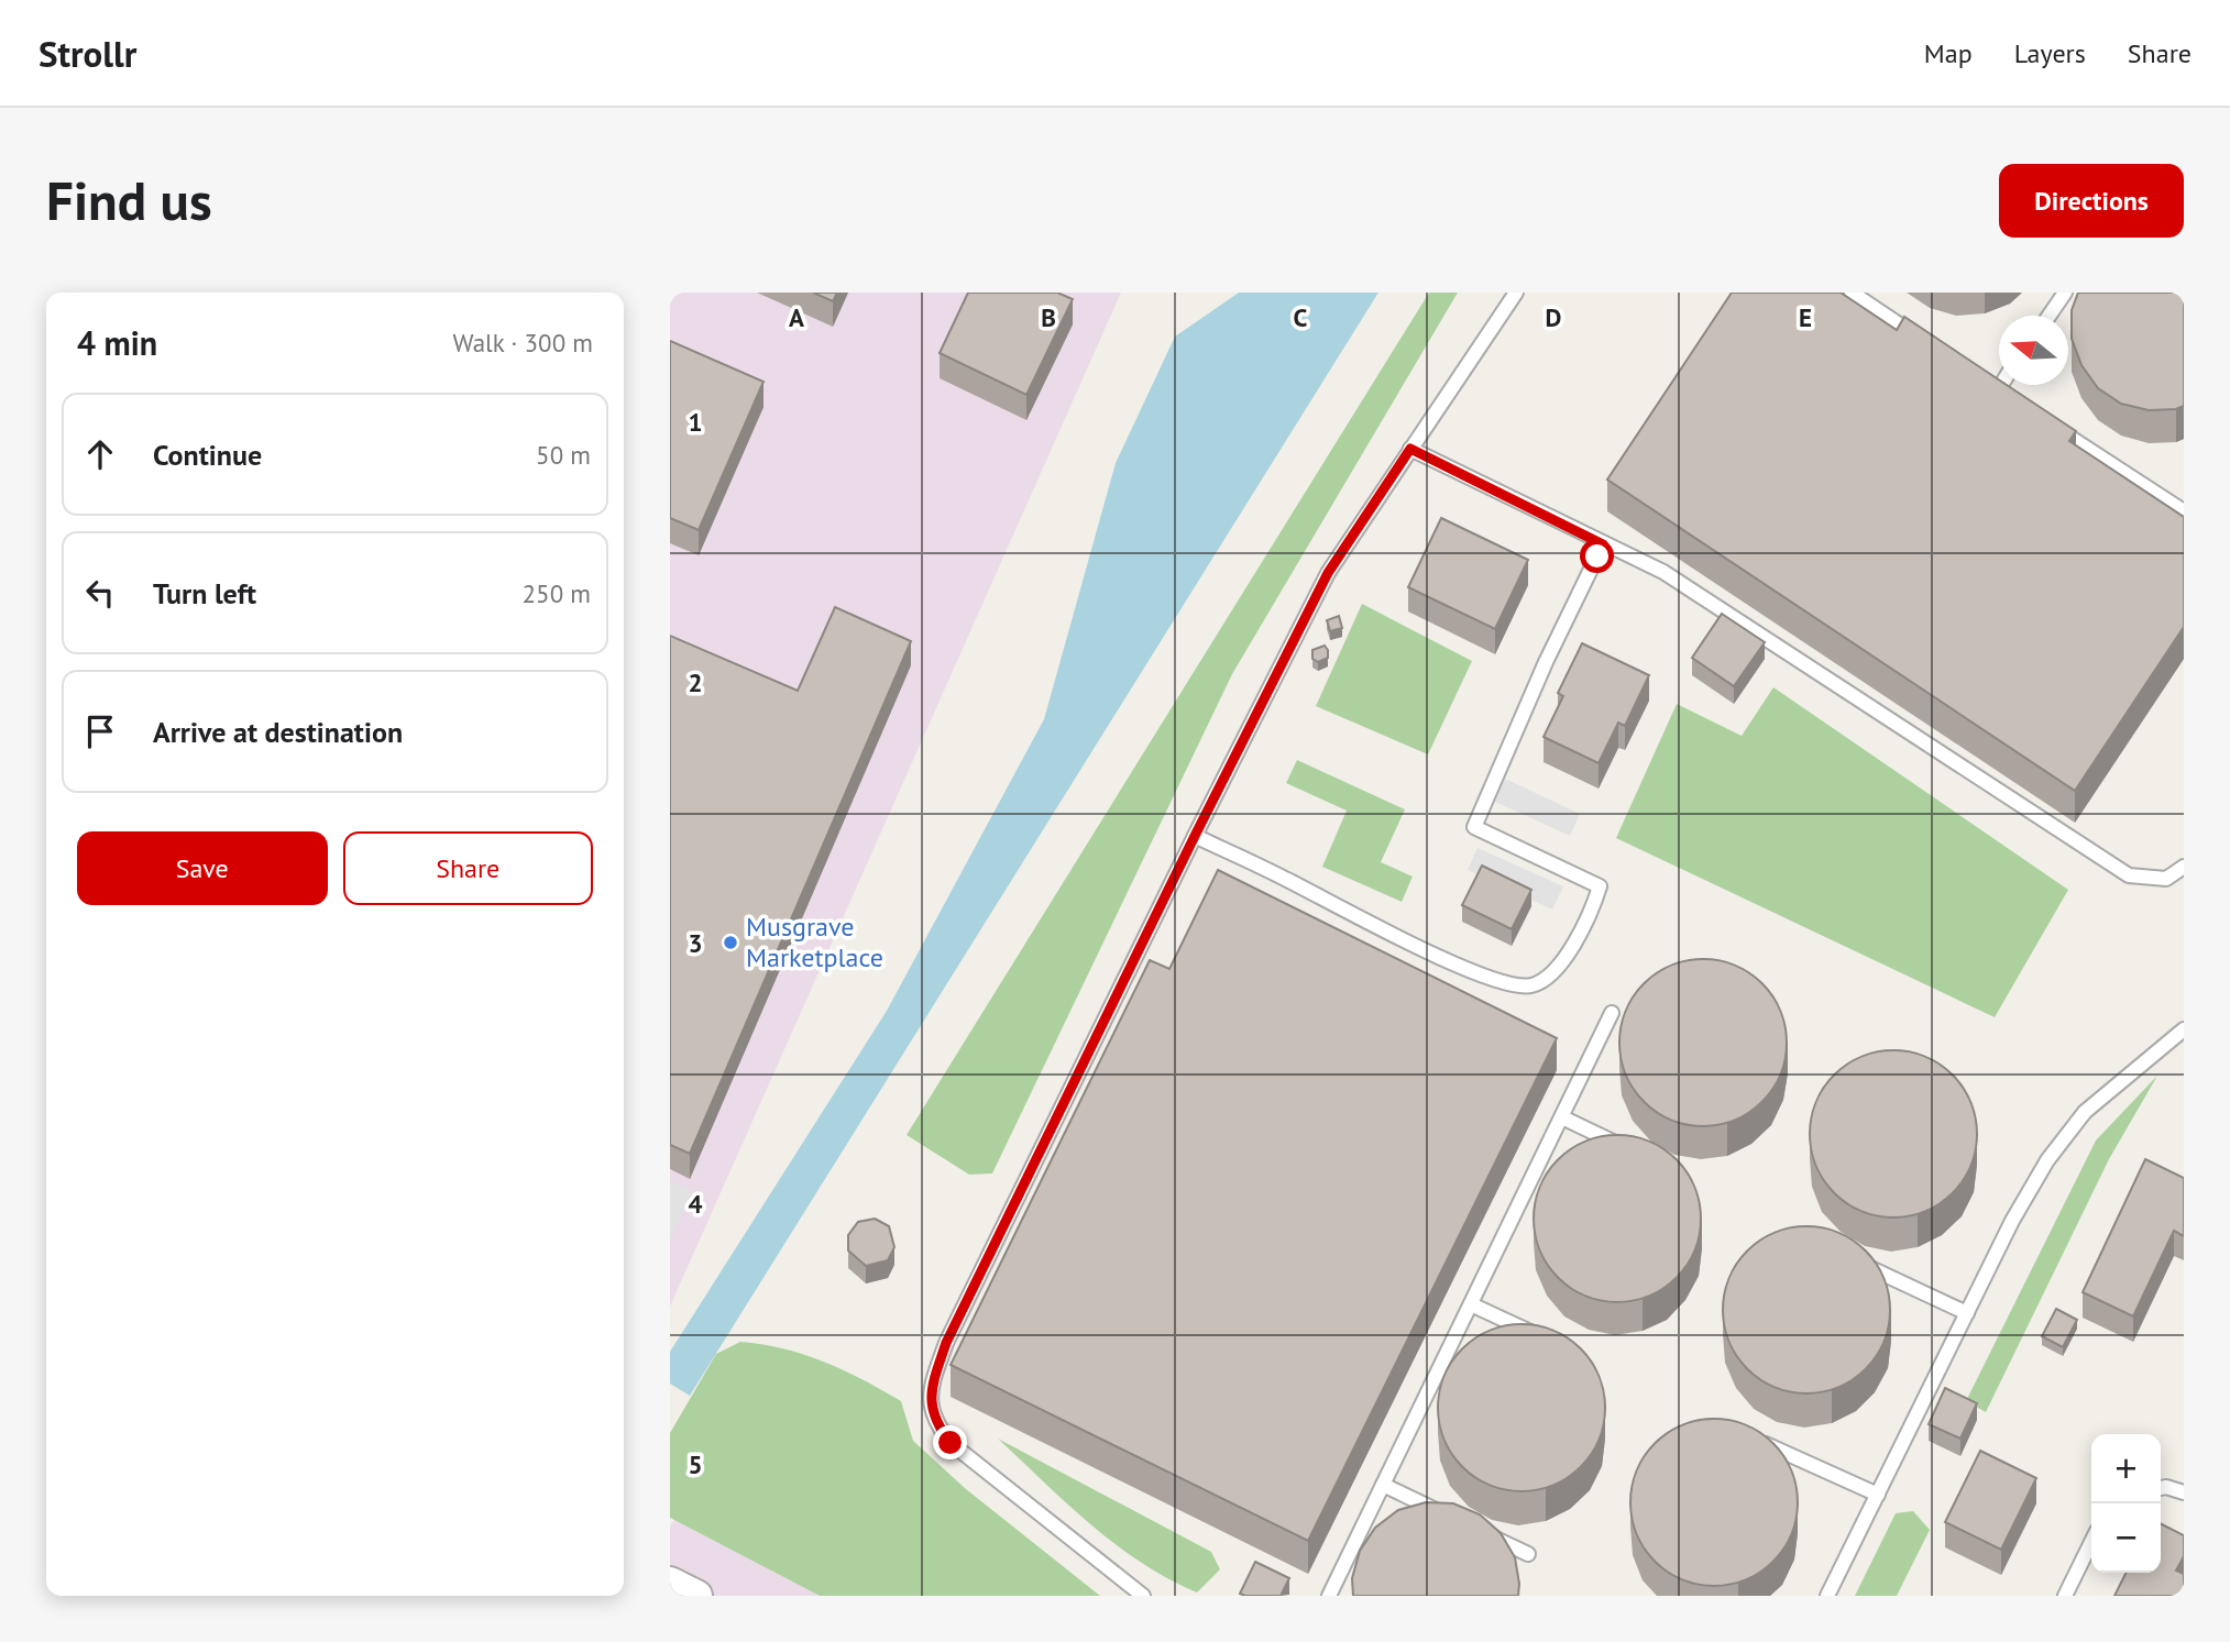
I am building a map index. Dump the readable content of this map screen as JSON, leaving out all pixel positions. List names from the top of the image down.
{
  "places": ["Musgrave Marketplace"],
  "north": "left",
  "page": {
    "header": "Strollr",
    "nav": ["Map", "Layers", "Share"],
    "buttons": [
      "Directions",
      ["Save", "Share"]
    ],
    "title": "Find us",
    "heading": ["4 min", "Walk · 300 m"],
    "list": [
      ["Continue", "50 m"],
      ["Turn left", "250 m"],
      "Arrive at destination"
    ],
    "map_buttons": ["+", "−"]
  },
  "grid": {
    "columns": [
      "A",
      "B",
      "C",
      "D",
      "E"
    ],
    "rows": [
      "1",
      "2",
      "3",
      "4",
      "5"
    ]
  }
}
